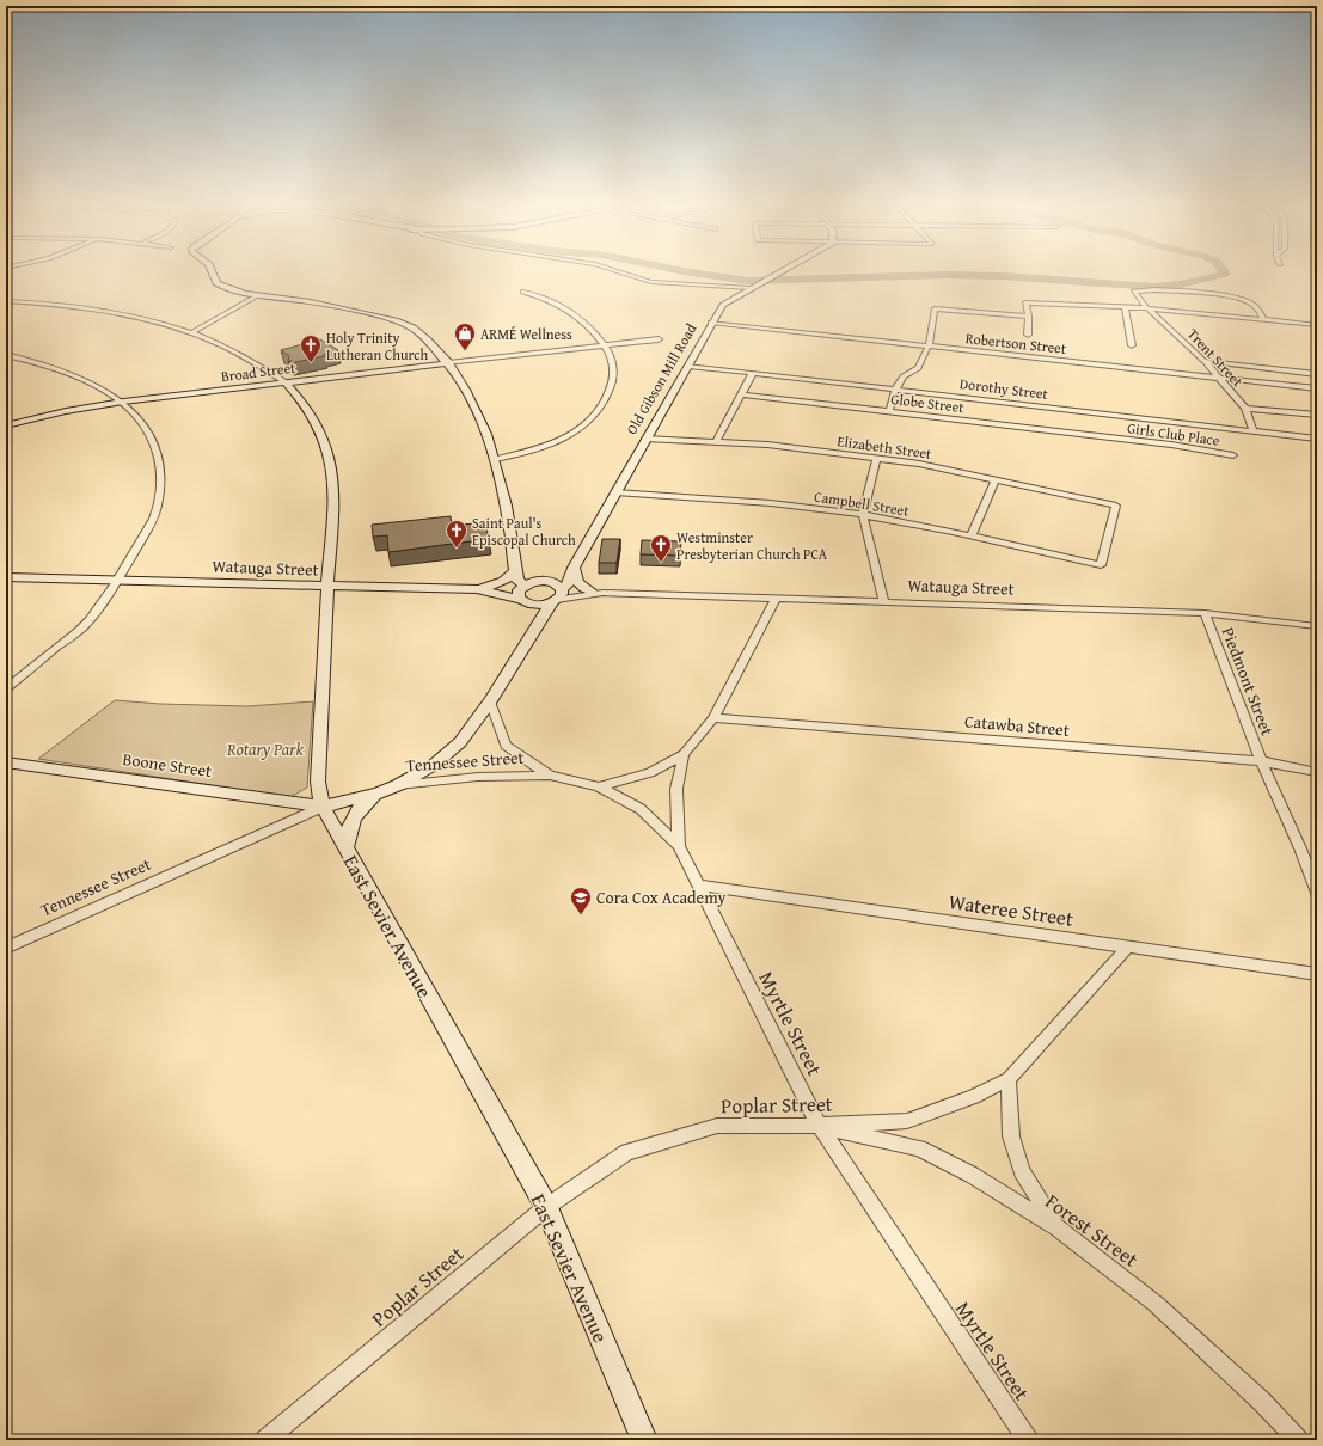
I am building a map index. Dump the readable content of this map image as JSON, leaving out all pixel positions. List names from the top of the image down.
{
  "streets": {
    "street": [
      "Robertson Street",
      "Trent Street",
      "Broad Street",
      "Old Gibson Mill Road",
      "Dorothy Street",
      "Globe Street",
      "Girls Club Place",
      "Elizabeth Street",
      "Campbell Street",
      "Watauga Street",
      "Piedmont Street",
      "Catawba Street",
      "Tennessee Street",
      "Boone Street",
      "Wateree Street",
      "East Sevier Avenue",
      "Myrtle Street",
      "Poplar Street",
      "Forest Street"
    ]
  },
  "crossings": [
    ["Robertson Street", "Trent Street"],
    ["Robertson Street", "Old Gibson Mill Road"],
    ["Trent Street", "Dorothy Street"],
    ["Broad Street", "East Sevier Avenue"],
    ["Old Gibson Mill Road", "Dorothy Street"],
    ["Old Gibson Mill Road", "Elizabeth Street"],
    ["Old Gibson Mill Road", "Campbell Street"],
    ["Old Gibson Mill Road", "Watauga Street"],
    ["Old Gibson Mill Road", "Tennessee Street"],
    ["Globe Street", "Girls Club Place"],
    ["Elizabeth Street", "Campbell Street"],
    ["Watauga Street", "Piedmont Street"],
    ["Watauga Street", "Tennessee Street"],
    ["Watauga Street", "East Sevier Avenue"],
    ["Piedmont Street", "Catawba Street"],
    ["Catawba Street", "Tennessee Street"],
    ["Tennessee Street", "Boone Street"],
    ["Tennessee Street", "East Sevier Avenue"],
    ["Tennessee Street", "Myrtle Street"],
    ["Boone Street", "East Sevier Avenue"],
    ["Wateree Street", "Myrtle Street"],
    ["Wateree Street", "Poplar Street"],
    ["East Sevier Avenue", "Poplar Street"],
    ["Myrtle Street", "Poplar Street"],
    ["Myrtle Street", "Forest Street"],
    ["Poplar Street", "Forest Street"]
  ],
  "parks": ["Rotary Park"],
  "places": {
    "shop": ["ARMÉ Wellness"],
    "church": ["Holy Trinity Lutheran Church", "Saint Paul's Episcopal Church", "Westminster Presbyterian Church PCA"],
    "school or university": ["Cora Cox Academy"]
  }
}
